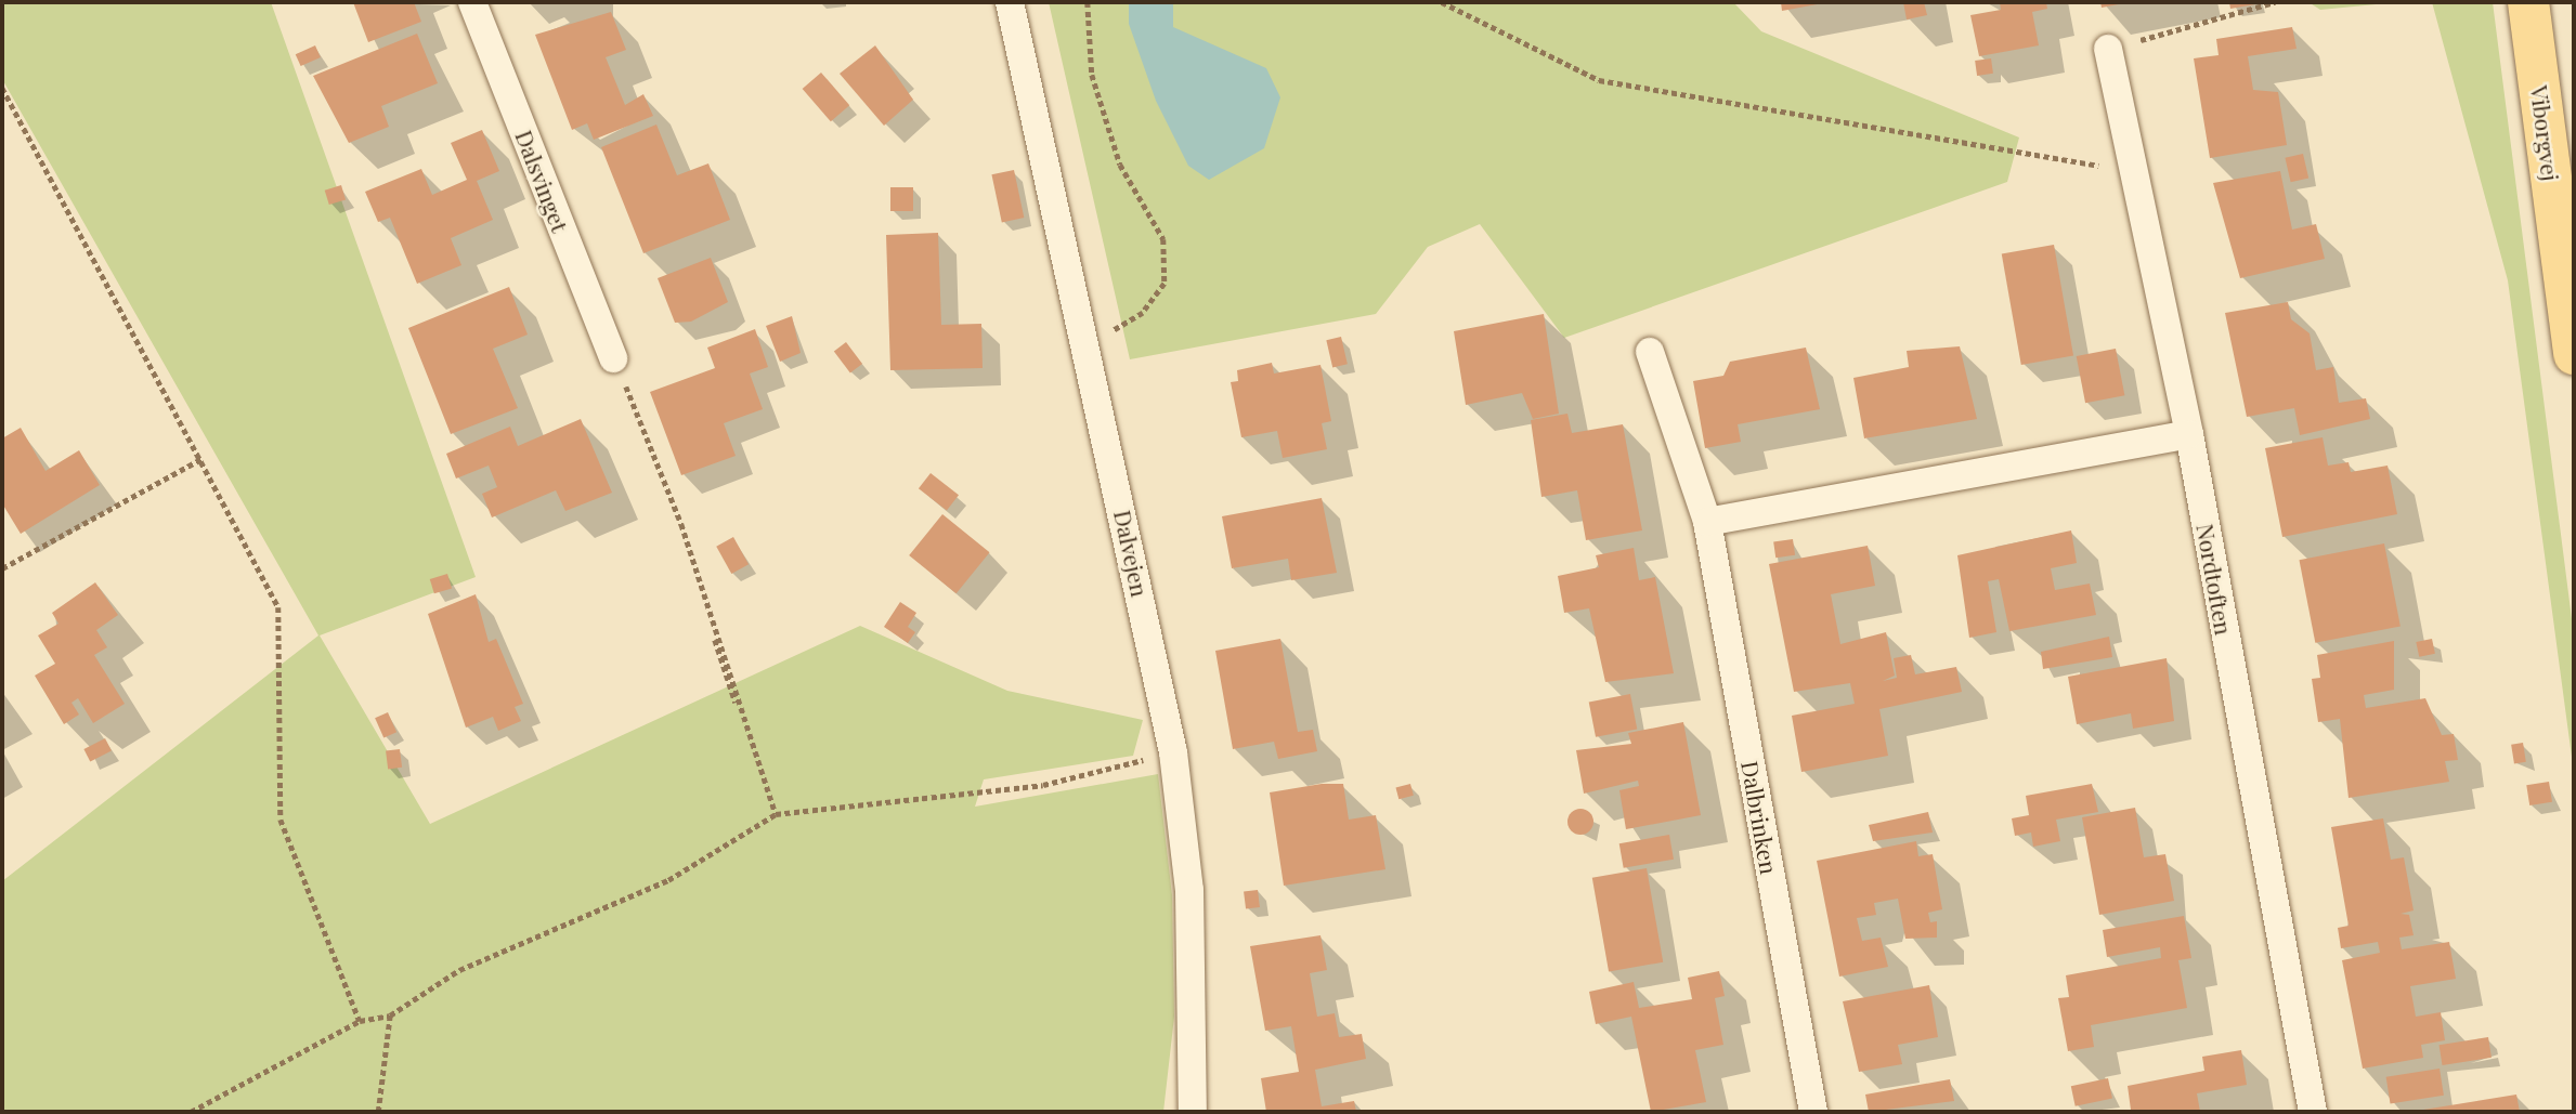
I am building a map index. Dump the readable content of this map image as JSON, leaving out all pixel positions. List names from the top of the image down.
{
  "streets": {
    "main road": ["Viborgvej"],
    "street": [
      "Dalsvinget",
      "Dalvejen",
      "Nordtoften",
      "Dalbrinken"
    ]
  }
}
